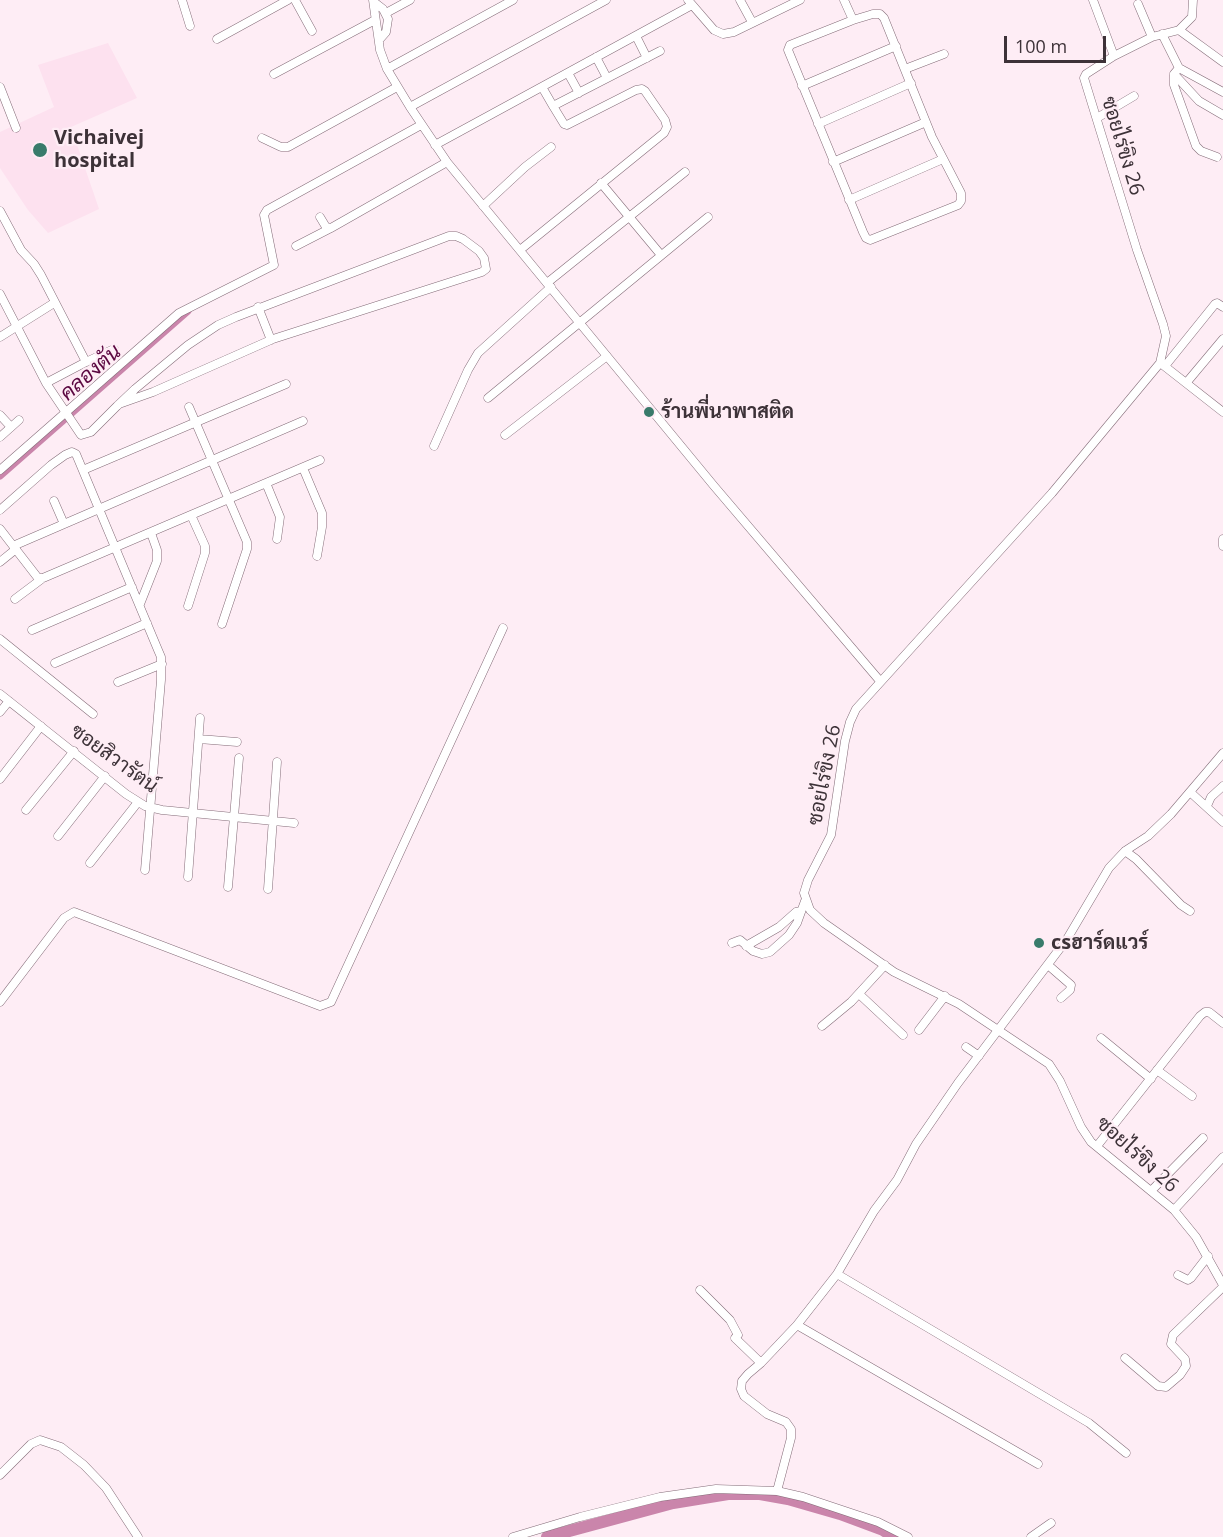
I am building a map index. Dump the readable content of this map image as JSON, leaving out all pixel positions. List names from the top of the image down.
{
  "streets": {
    "street": ["ซอยไร่ขิง 26", "ซอยสิวารัตน์"]
  },
  "water": ["คลองตัน"],
  "places": ["Vichaivej hospital", "ร้านพี่นาพาสติด", "csฮาร์ดแวร์"],
  "scale_bar": "100 m"
}
